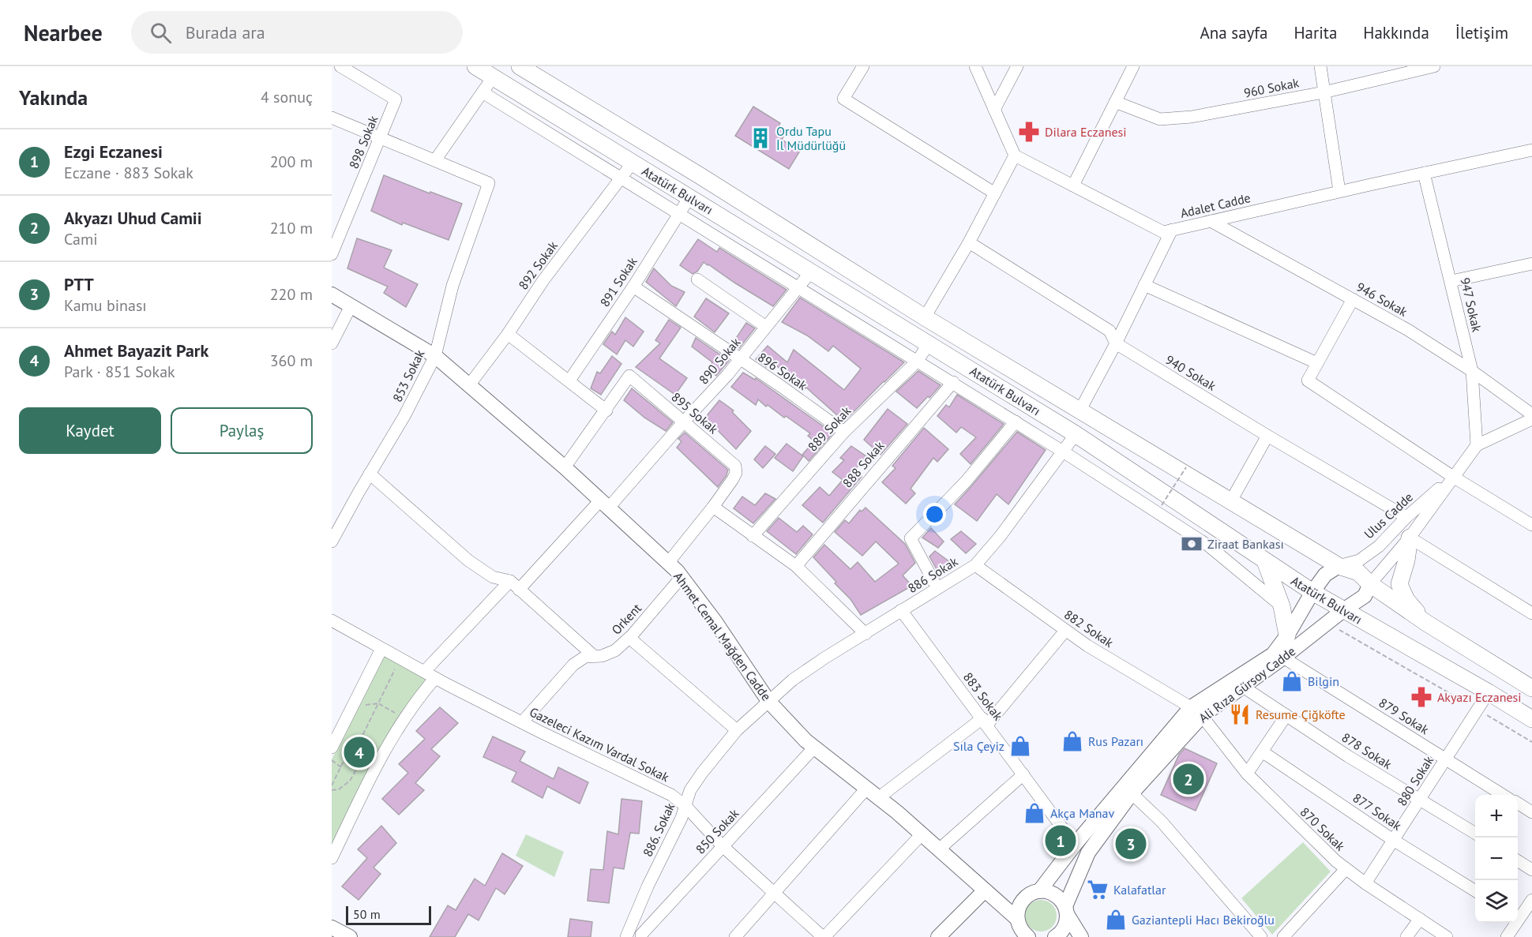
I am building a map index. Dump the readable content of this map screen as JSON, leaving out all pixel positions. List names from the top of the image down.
{
  "streets": {
    "highway": ["Atatürk Bulvarı"],
    "main road": ["Ahmet Cemal Mağden Cadde", "Ali Rıza Gürsoy Cadde"],
    "street": [
      "960 Sokak",
      "898 Sokak",
      "Adalet Cadde",
      "892 Sokak",
      "891 Sokak",
      "946 Sokak",
      "947 Sokak",
      "890 Sokak",
      "896 Sokak",
      "940 Sokak",
      "853 Sokak",
      "895 Sokak",
      "889 Sokak",
      "888 Sokak",
      "Ulus Cadde",
      "886 Sokak",
      "Orkent",
      "882 Sokak",
      "883 Sokak",
      "879 Sokak",
      "Gazeleci Kazım Vardal Sokak",
      "878 Sokak",
      "880 Sokak",
      "877 Sokak",
      "870 Sokak",
      "886. Sokak",
      "850 Sokak"
    ]
  },
  "crossings": [
    ["Atatürk Bulvarı", "892 Sokak"],
    ["Atatürk Bulvarı", "891 Sokak"],
    ["Atatürk Bulvarı", "890 Sokak"],
    ["Atatürk Bulvarı", "889 Sokak"],
    ["Atatürk Bulvarı", "Ulus Cadde"],
    ["Atatürk Bulvarı", "886 Sokak"],
    ["Atatürk Bulvarı", "Ali Rıza Gürsoy Cadde"],
    ["Atatürk Bulvarı", "880 Sokak"],
    ["Adalet Cadde", "946 Sokak"],
    ["Adalet Cadde", "947 Sokak"],
    ["892 Sokak", "Ahmet Cemal Mağden Cadde"],
    ["891 Sokak", "896 Sokak"],
    ["946 Sokak", "947 Sokak"],
    ["947 Sokak", "Ulus Cadde"],
    ["890 Sokak", "896 Sokak"],
    ["890 Sokak", "895 Sokak"],
    ["890 Sokak", "Ahmet Cemal Mağden Cadde"],
    ["896 Sokak", "889 Sokak"],
    ["940 Sokak", "Ulus Cadde"],
    ["853 Sokak", "Ahmet Cemal Mağden Cadde"],
    ["895 Sokak", "Ahmet Cemal Mağden Cadde"],
    ["Ulus Cadde", "Ali Rıza Gürsoy Cadde"],
    ["886 Sokak", "882 Sokak"],
    ["886 Sokak", "Ahmet Cemal Mağden Cadde"],
    ["886 Sokak", "883 Sokak"],
    ["886 Sokak", "886. Sokak"],
    ["Orkent", "Ahmet Cemal Mağden Cadde"],
    ["Orkent", "Gazeleci Kazım Vardal Sokak"],
    ["882 Sokak", "Ali Rıza Gürsoy Cadde"],
    ["882 Sokak", "870 Sokak"],
    ["Ahmet Cemal Mağden Cadde", "886. Sokak"],
    ["Ahmet Cemal Mağden Cadde", "850 Sokak"],
    ["Ali Rıza Gürsoy Cadde", "883 Sokak"],
    ["Ali Rıza Gürsoy Cadde", "879 Sokak"],
    ["Ali Rıza Gürsoy Cadde", "878 Sokak"],
    ["Ali Rıza Gürsoy Cadde", "870 Sokak"],
    ["879 Sokak", "880 Sokak"],
    ["Gazeleci Kazım Vardal Sokak", "886. Sokak"],
    ["Gazeleci Kazım Vardal Sokak", "850 Sokak"],
    ["878 Sokak", "880 Sokak"],
    ["880 Sokak", "877 Sokak"],
    ["880 Sokak", "870 Sokak"]
  ],
  "places": {
    "pharmacy": ["Dilara Eczanesi", "Akyazı Eczanesi"],
    "building": ["Ordu Tapu İl Müdürlüğü"],
    "bank": ["Ziraat Bankası"],
    "shop": [
      "Bilgin",
      "Rus Pazarı",
      "Sıla Çeyiz",
      "Akça Manav",
      "Gaziantepli Hacı Bekiroğlu"
    ],
    "restaurant": ["Resume Çiğköfte"],
    "supermarket": ["Kalafatlar"]
  },
  "scale_bar": "50 m",
  "page": {
    "header": "Nearbee",
    "search": "Burada ara",
    "nav": [
      "Ana sayfa",
      "Harita",
      "Hakkında",
      "İletişim"
    ],
    "heading": ["Yakında", "4 sonuç"],
    "list": [
      {
        "mark": "1",
        "name": "Ezgi Eczanesi",
        "note": "Eczane · 883 Sokak",
        "value": "200 m"
      },
      {
        "mark": "2",
        "name": "Akyazı Uhud Camii",
        "note": "Cami",
        "value": "210 m"
      },
      {
        "mark": "3",
        "name": "PTT",
        "note": "Kamu binası",
        "value": "220 m"
      },
      {
        "mark": "4",
        "name": "Ahmet Bayazit Park",
        "note": "Park · 851 Sokak",
        "value": "360 m"
      }
    ],
    "buttons": ["Kaydet", "Paylaş"],
    "pins": [
      "4",
      "2",
      "1",
      "3"
    ],
    "map_buttons": ["+", "−"],
    "scale": "50 m"
  }
}
